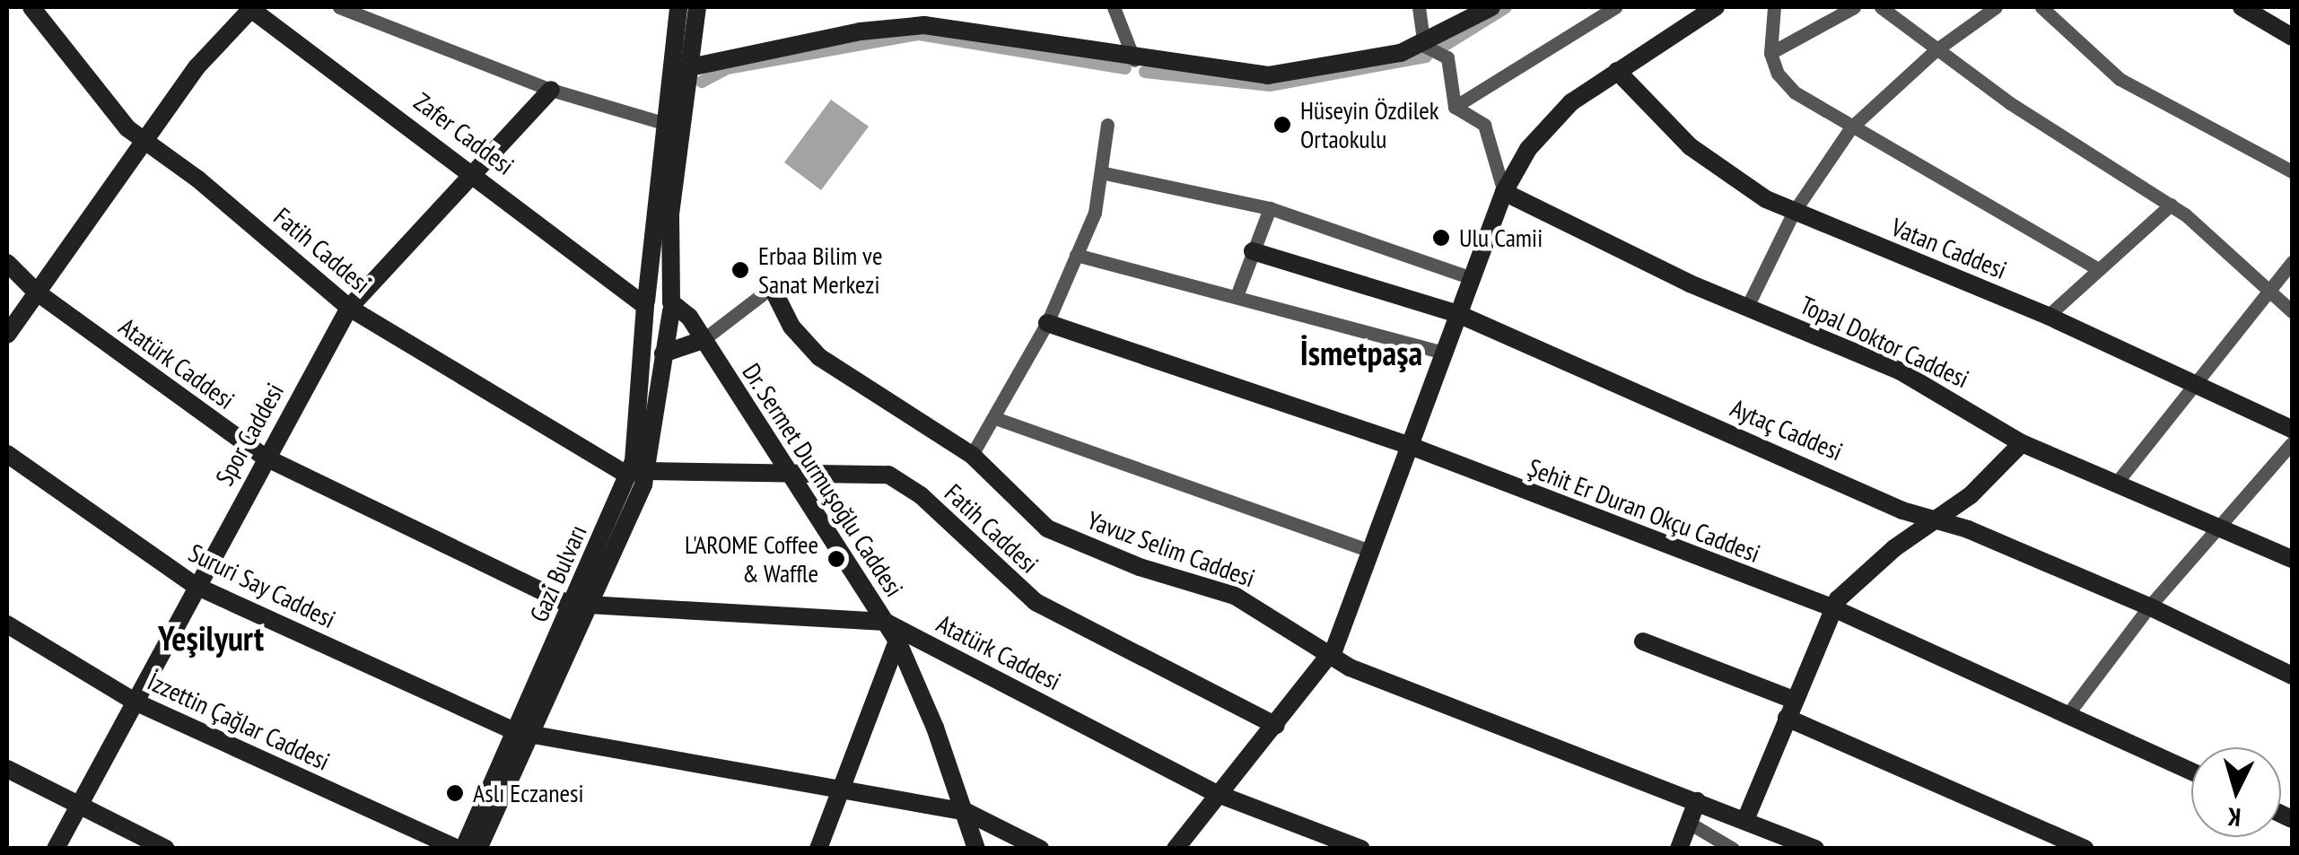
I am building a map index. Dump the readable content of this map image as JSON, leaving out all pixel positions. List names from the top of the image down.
{
  "streets": {
    "street": [
      "Zafer Caddesi",
      "Vatan Caddesi",
      "Fatih Caddesi",
      "Topal Doktor Caddesi",
      "Atatürk Caddesi",
      "Aytaç Caddesi",
      "Spor Caddesi",
      "Dr. Sermet Durmuşoğlu Caddesi",
      "Şehit Er Duran Okçu Caddesi",
      "Yavuz Selim Caddesi",
      "Gazi Bulvarı",
      "Sururi Say Caddesi",
      "İzzettin Çağlar Caddesi"
    ]
  },
  "crossings": [
    ["Zafer Caddesi", "Spor Caddesi"],
    ["Zafer Caddesi", "Dr. Sermet Durmuşoğlu Caddesi"],
    ["Zafer Caddesi", "Gazi Bulvarı"],
    ["Fatih Caddesi", "Spor Caddesi"],
    ["Fatih Caddesi", "Dr. Sermet Durmuşoğlu Caddesi"],
    ["Fatih Caddesi", "Gazi Bulvarı"],
    ["Atatürk Caddesi", "Spor Caddesi"],
    ["Atatürk Caddesi", "Dr. Sermet Durmuşoğlu Caddesi"],
    ["Atatürk Caddesi", "Gazi Bulvarı"],
    ["Spor Caddesi", "Sururi Say Caddesi"],
    ["Spor Caddesi", "İzzettin Çağlar Caddesi"],
    ["Dr. Sermet Durmuşoğlu Caddesi", "Gazi Bulvarı"],
    ["Dr. Sermet Durmuşoğlu Caddesi", "Sururi Say Caddesi"],
    ["Gazi Bulvarı", "Sururi Say Caddesi"],
    ["Gazi Bulvarı", "İzzettin Çağlar Caddesi"]
  ],
  "districts": ["İsmetpaşa", "Yeşilyurt"],
  "places": [
    "Hüseyin Özdilek Ortaokulu",
    "Ulu Camii",
    "Erbaa Bilim ve Sanat Merkezi",
    "L'AROME Coffee & Waffle",
    "Aslı Eczanesi"
  ],
  "north": "bottom"
}
